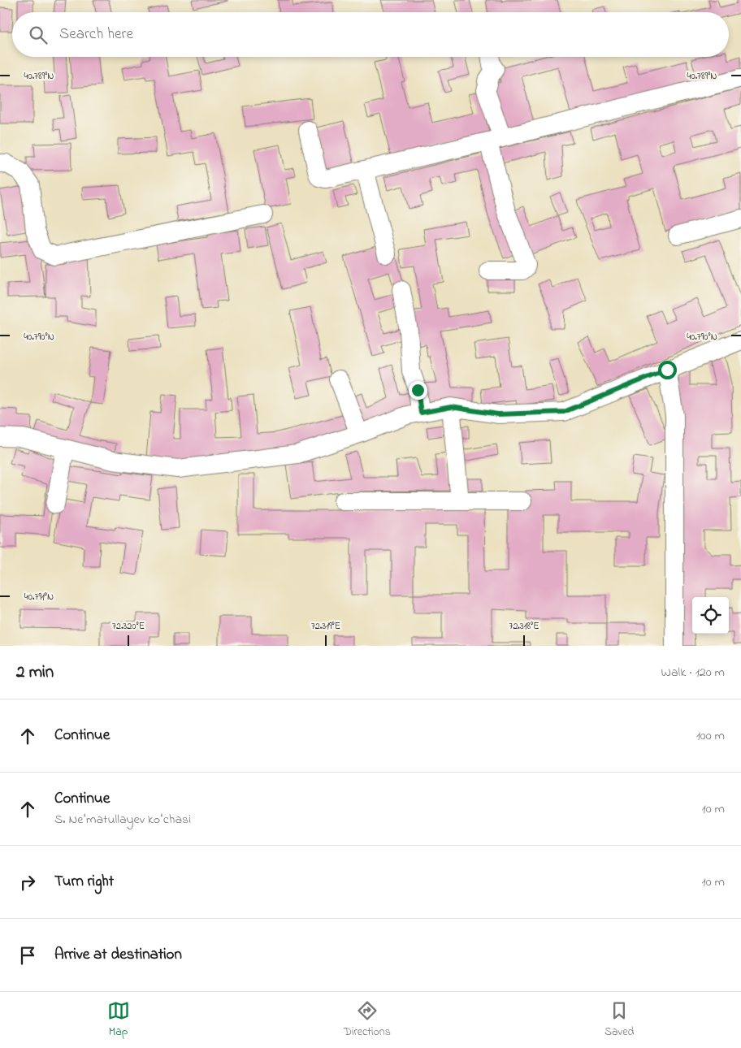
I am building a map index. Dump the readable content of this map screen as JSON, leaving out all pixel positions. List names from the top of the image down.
{
  "page": {
    "search": "Search here",
    "heading": ["2 min", "Walk · 120 m"],
    "list": [
      ["Continue", "100 m"],
      ["Continue", "S. Neʻmatullayev koʻchasi", "10 m"],
      ["Turn right", "10 m"],
      "Arrive at destination"
    ],
    "nav": ["Map", "Directions", "Saved"]
  },
  "coordinates": [
    "40.789°N",
    "40.790°N",
    "40.791°N",
    "72.320°E",
    "72.319°E",
    "72.318°E"
  ]
}
